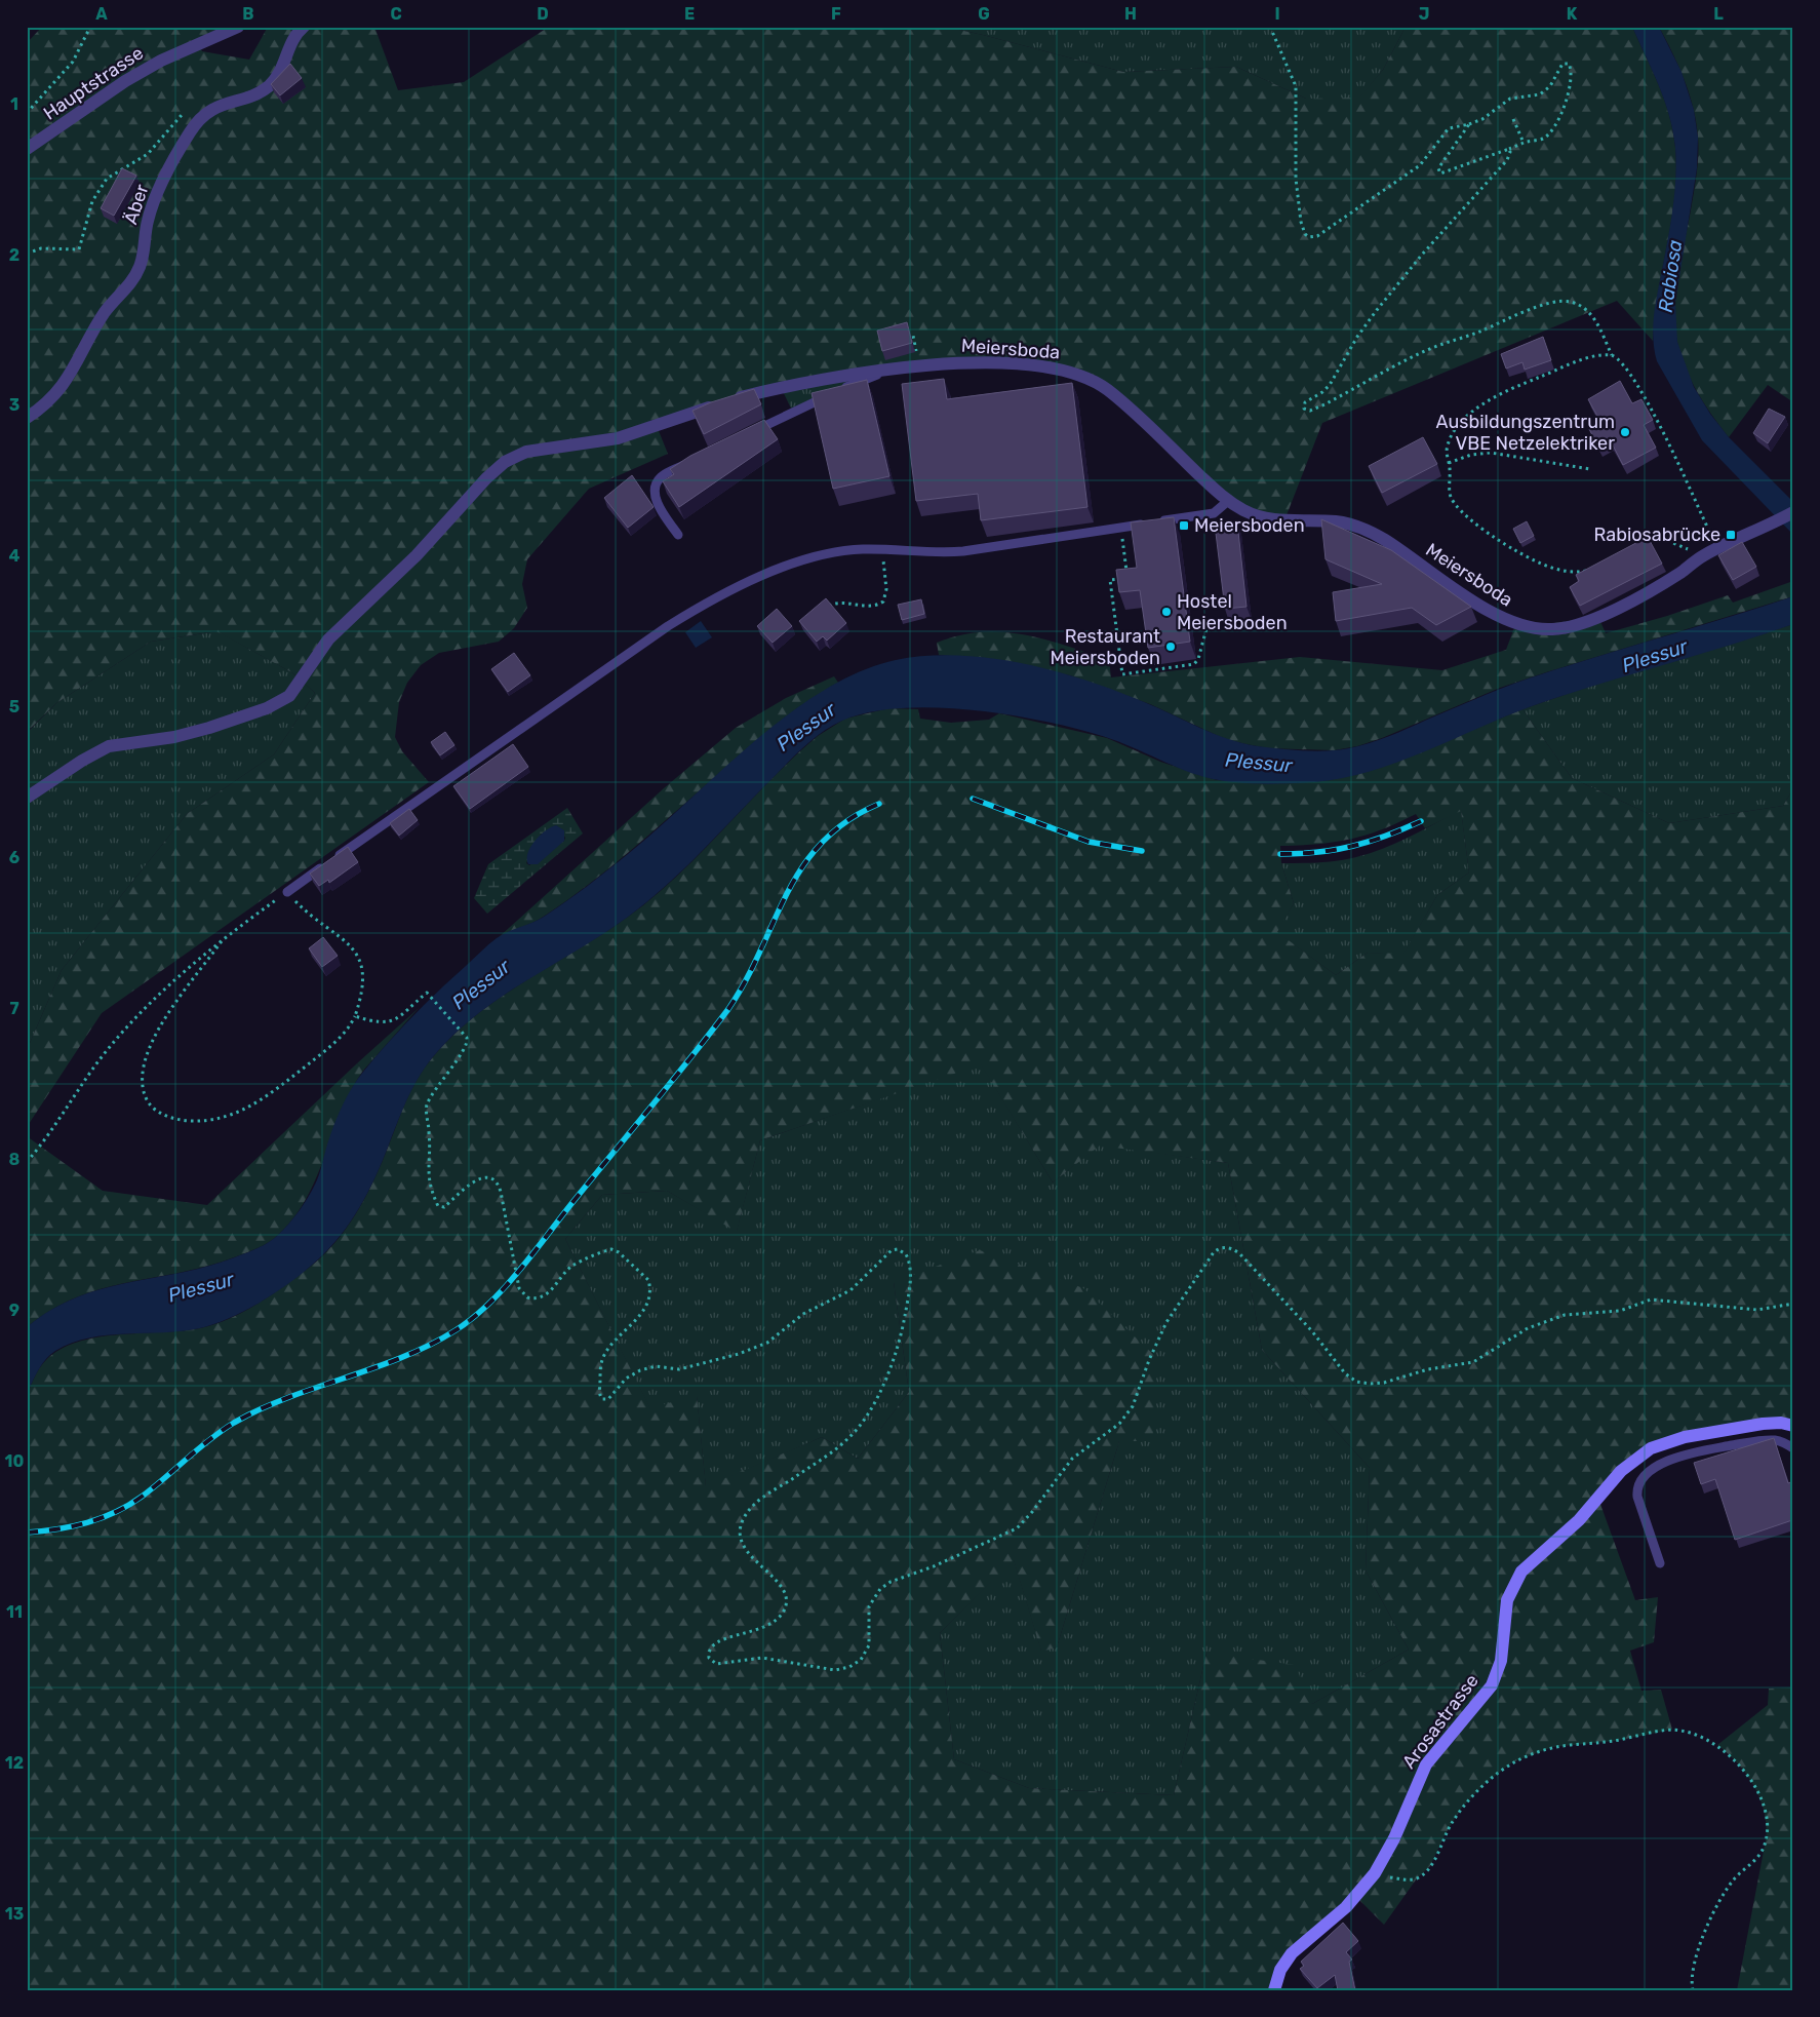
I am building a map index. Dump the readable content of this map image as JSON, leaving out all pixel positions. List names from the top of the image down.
{
  "streets": {
    "main road": ["Arosastrasse"],
    "street": ["Hauptstrasse", "Äber", "Meiersboda"]
  },
  "water": ["Rabiosa", "Plessur"],
  "places": {
    "other": ["Ausbildungszentrum VBE Netzelektriker", "Hostel Meiersboden", "Restaurant Meiersboden"],
    "transit": ["Meiersboden", "Rabiosabrücke"]
  },
  "grid": {
    "columns": [
      "A",
      "B",
      "C",
      "D",
      "E",
      "F",
      "G",
      "H",
      "I",
      "J",
      "K",
      "L"
    ],
    "rows": [
      "1",
      "2",
      "3",
      "4",
      "5",
      "6",
      "7",
      "8",
      "9",
      "10",
      "11",
      "12",
      "13"
    ]
  }
}
